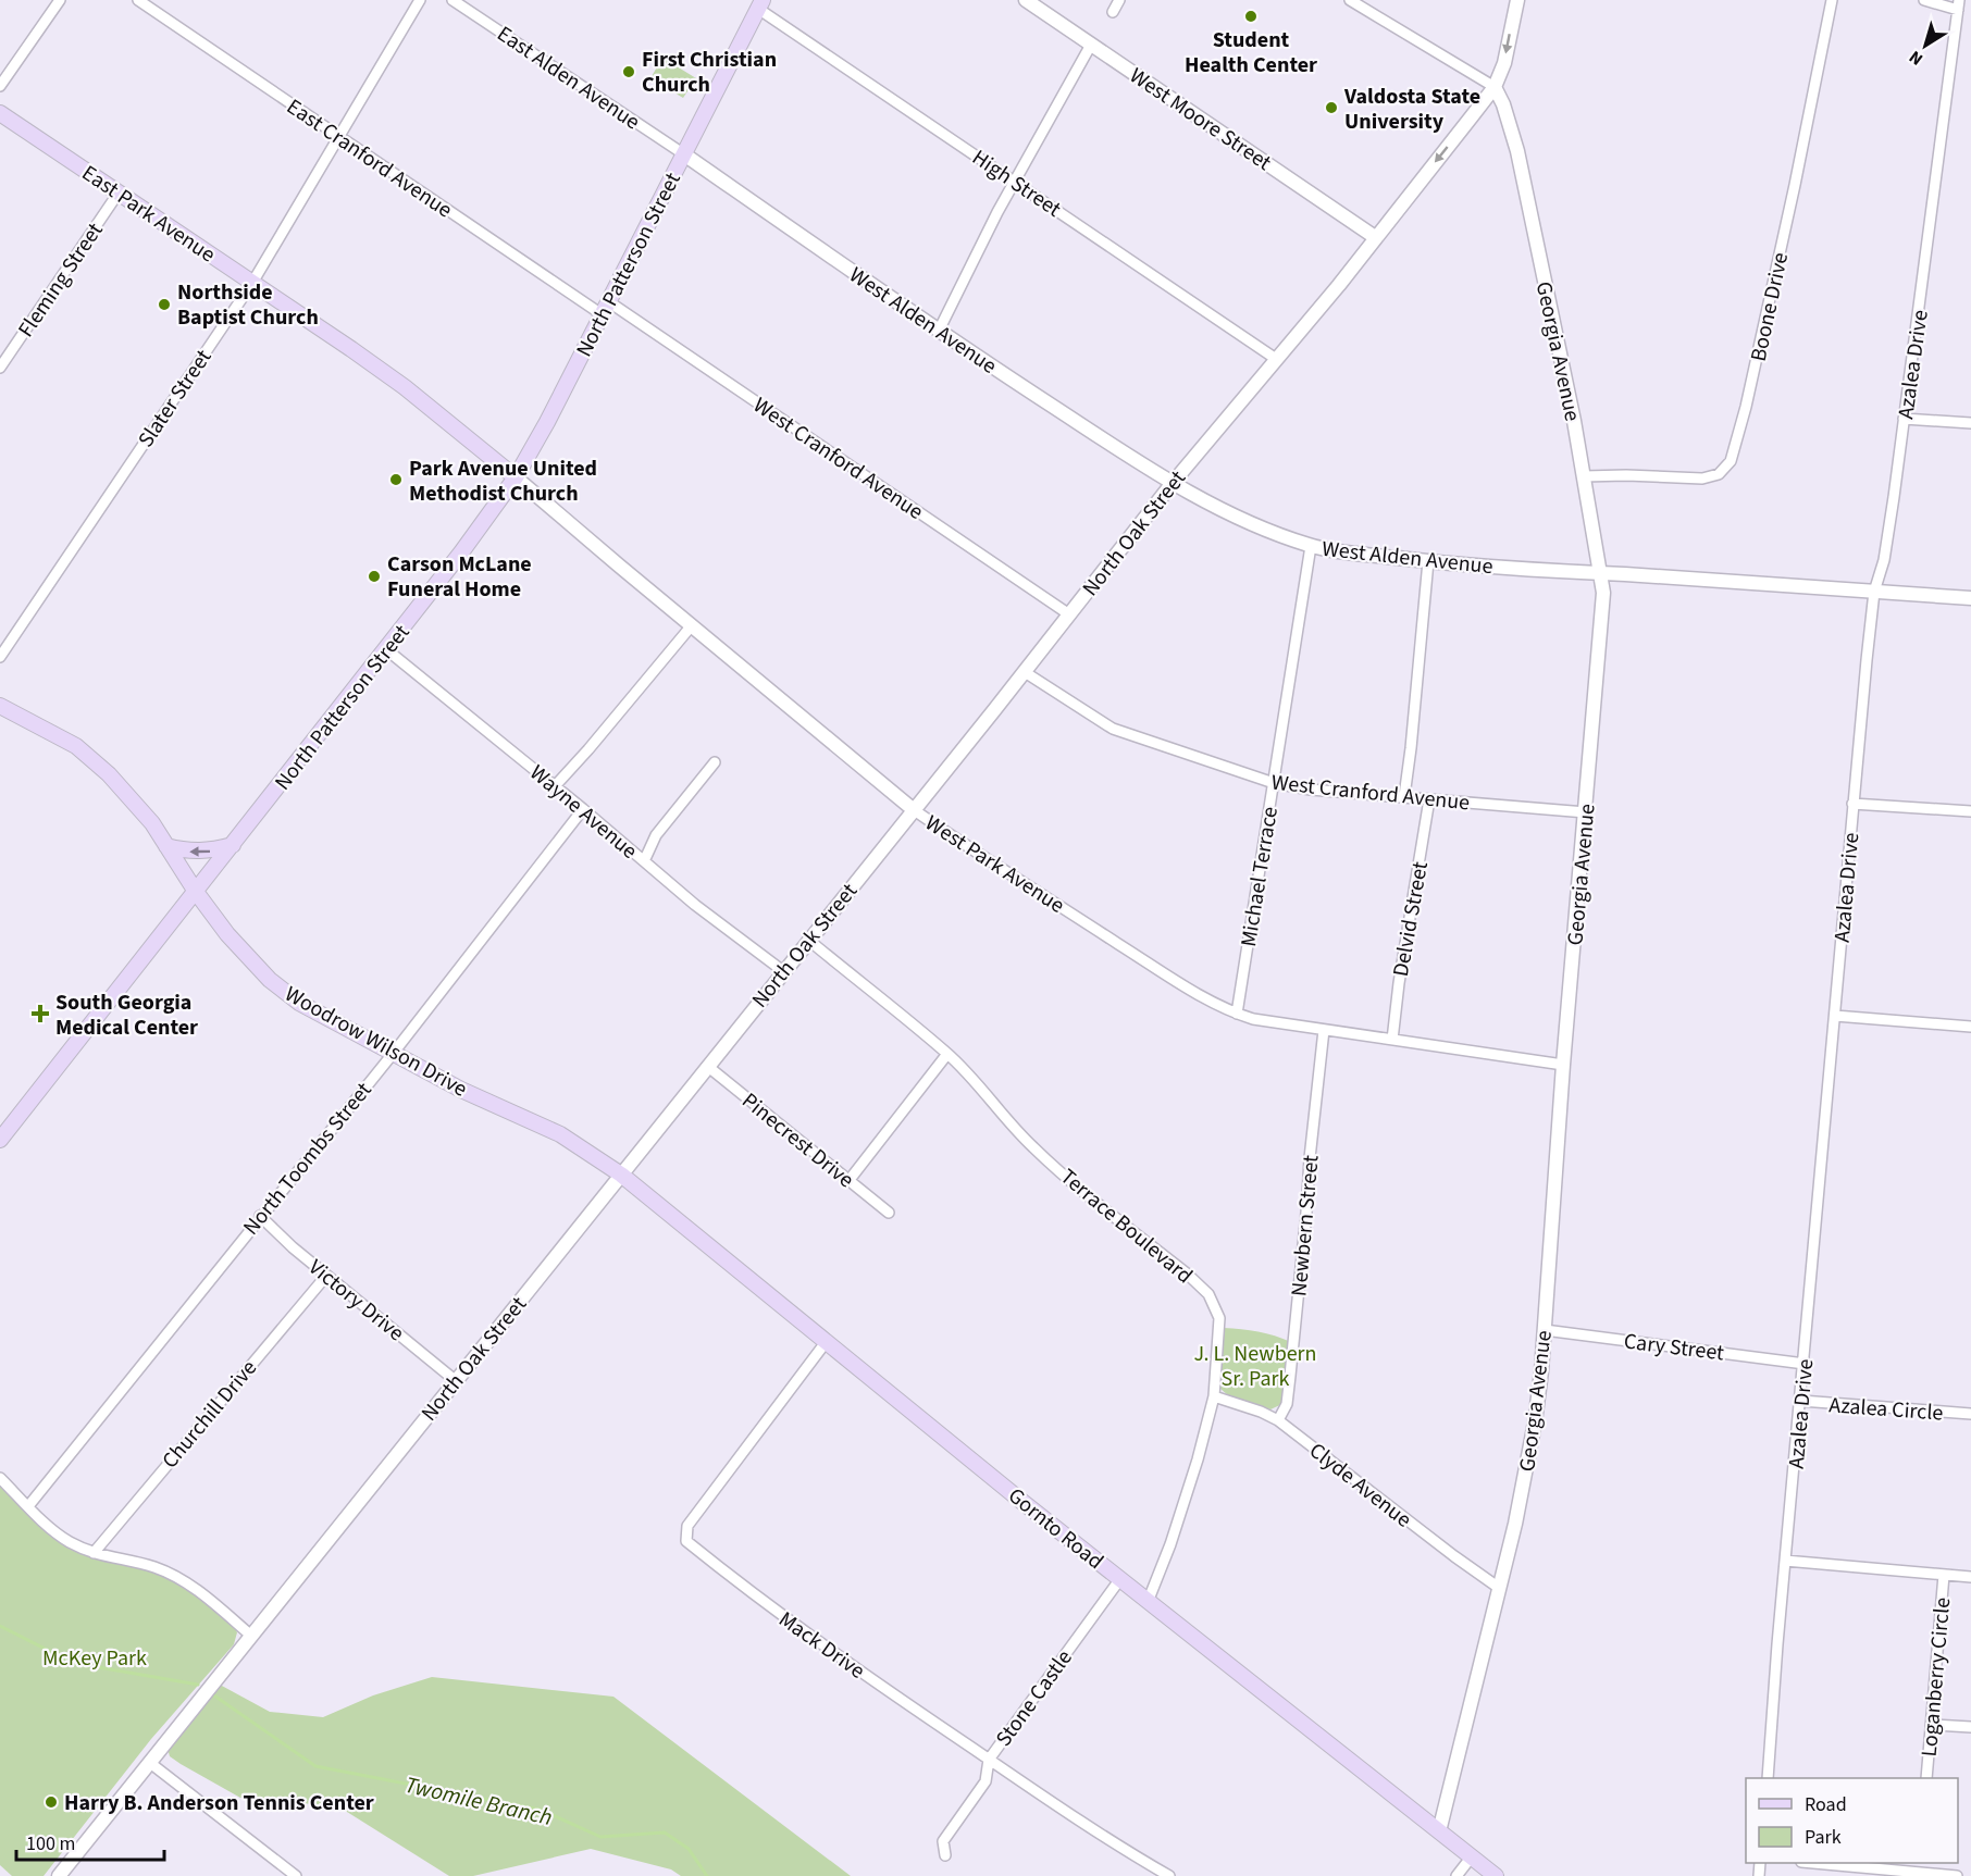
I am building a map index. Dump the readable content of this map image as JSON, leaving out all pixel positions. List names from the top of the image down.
{
  "streets": {
    "main road": [
      "East Park Avenue",
      "North Patterson Street",
      "Woodrow Wilson Drive",
      "Gornto Road"
    ],
    "street": [
      "East Alden Avenue",
      "West Moore Street",
      "East Cranford Avenue",
      "High Street",
      "Fleming Street",
      "Boone Drive",
      "West Alden Avenue",
      "Georgia Avenue",
      "Azalea Drive",
      "Slater Street",
      "West Cranford Avenue",
      "North Oak Street",
      "Wayne Avenue",
      "West Park Avenue",
      "Michael Terrace",
      "Delvid Street",
      "Pinecrest Drive",
      "North Toombs Street",
      "Terrace Boulevard",
      "Newbern Street",
      "Victory Drive",
      "Cary Street",
      "Azalea Circle",
      "Churchill Drive",
      "Clyde Avenue",
      "Mack Drive",
      "Loganberry Circle",
      "Stone Castle"
    ]
  },
  "crossings": [
    ["East Alden Avenue", "North Patterson Street"],
    ["East Alden Avenue", "West Alden Avenue"],
    ["West Moore Street", "North Oak Street"],
    ["East Cranford Avenue", "North Patterson Street"],
    ["East Cranford Avenue", "Slater Street"],
    ["East Cranford Avenue", "West Cranford Avenue"],
    ["High Street", "North Patterson Street"],
    ["High Street", "North Oak Street"],
    ["East Park Avenue", "North Patterson Street"],
    ["East Park Avenue", "Fleming Street"],
    ["East Park Avenue", "Slater Street"],
    ["East Park Avenue", "West Park Avenue"],
    ["North Patterson Street", "West Alden Avenue"],
    ["North Patterson Street", "West Cranford Avenue"],
    ["North Patterson Street", "Wayne Avenue"],
    ["North Patterson Street", "West Park Avenue"],
    ["North Patterson Street", "Woodrow Wilson Drive"],
    ["Boone Drive", "Georgia Avenue"],
    ["West Alden Avenue", "Georgia Avenue"],
    ["West Alden Avenue", "Azalea Drive"],
    ["West Alden Avenue", "North Oak Street"],
    ["West Alden Avenue", "Michael Terrace"],
    ["Georgia Avenue", "West Cranford Avenue"],
    ["Georgia Avenue", "North Oak Street"],
    ["Georgia Avenue", "West Park Avenue"],
    ["Georgia Avenue", "Cary Street"],
    ["Georgia Avenue", "Clyde Avenue"],
    ["Georgia Avenue", "Gornto Road"],
    ["Azalea Drive", "Cary Street"],
    ["Azalea Drive", "Azalea Circle"],
    ["Azalea Drive", "Loganberry Circle"],
    ["West Cranford Avenue", "North Oak Street"],
    ["West Cranford Avenue", "Michael Terrace"],
    ["West Cranford Avenue", "Delvid Street"],
    ["North Oak Street", "Wayne Avenue"],
    ["North Oak Street", "West Park Avenue"],
    ["North Oak Street", "Woodrow Wilson Drive"],
    ["North Oak Street", "Pinecrest Drive"],
    ["North Oak Street", "Terrace Boulevard"],
    ["North Oak Street", "Victory Drive"],
    ["North Oak Street", "Gornto Road"],
    ["Wayne Avenue", "North Toombs Street"],
    ["West Park Avenue", "Michael Terrace"],
    ["West Park Avenue", "Delvid Street"],
    ["West Park Avenue", "Newbern Street"],
    ["Woodrow Wilson Drive", "North Toombs Street"],
    ["Woodrow Wilson Drive", "Gornto Road"],
    ["North Toombs Street", "Victory Drive"],
    ["Terrace Boulevard", "Clyde Avenue"],
    ["Terrace Boulevard", "Gornto Road"],
    ["Newbern Street", "Clyde Avenue"],
    ["Victory Drive", "Churchill Drive"],
    ["Gornto Road", "Mack Drive"],
    ["Gornto Road", "Stone Castle"],
    ["Mack Drive", "Stone Castle"]
  ],
  "water": ["Twomile Branch"],
  "parks": ["J. L. Newbern Sr. Park", "McKey Park"],
  "places": {
    "other": [
      "Student Health Center",
      "First Christian Church",
      "Valdosta State University",
      "Northside Baptist Church",
      "Park Avenue United Methodist Church",
      "Carson McLane Funeral Home",
      "Harry B. Anderson Tennis Center"
    ],
    "health": ["South Georgia Medical Center"]
  },
  "legend": ["Road", "Park"],
  "scale_bar": "100 m",
  "north": "bottom left"
}
